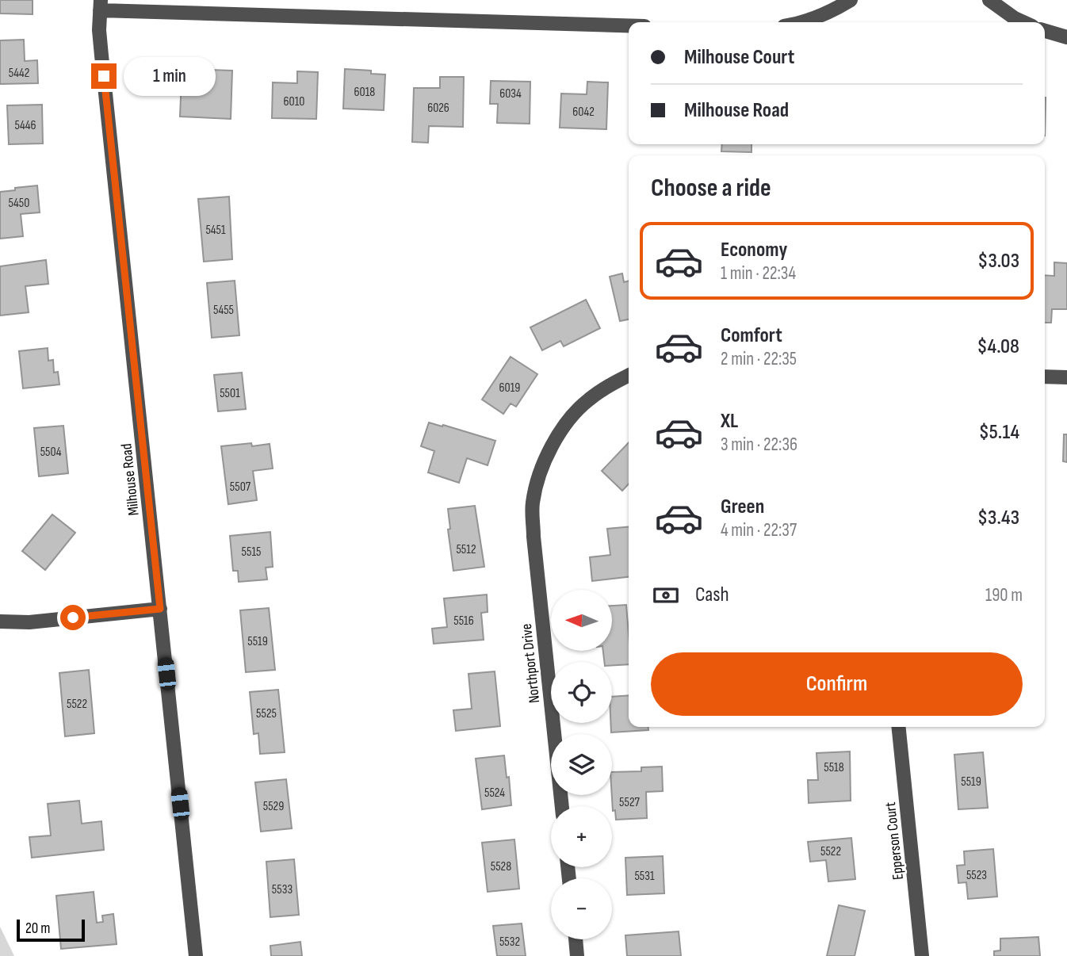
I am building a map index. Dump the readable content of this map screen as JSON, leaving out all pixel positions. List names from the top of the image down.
{
  "streets": {
    "street": ["Milhouse Road", "Northport Drive", "Epperson Court"]
  },
  "house_numbers": [
    "5442",
    "6018",
    "6034",
    "6010",
    "6026",
    "6042",
    "5446",
    "5450",
    "5451",
    "5455",
    "6019",
    "5501",
    "5504",
    "5507",
    "5512",
    "5515",
    "5516",
    "5519",
    "5522",
    "5525",
    "5518",
    "5519",
    "5524",
    "5527",
    "5529",
    "5522",
    "5528",
    "5523",
    "5531",
    "5533",
    "5532"
  ],
  "scale_bar": "20 m",
  "north": "left",
  "page": {
    "banner": ["Milhouse Court", "Milhouse Road"],
    "bubble": "1 min",
    "heading": "Choose a ride",
    "list": [
      {
        "name": "Economy",
        "note": "1 min · 22:34",
        "value": "$3.03"
      },
      {
        "name": "Comfort",
        "note": "2 min · 22:35",
        "value": "$4.08"
      },
      {
        "name": "XL",
        "note": "3 min · 22:36",
        "value": "$5.14"
      },
      {
        "name": "Green",
        "note": "4 min · 22:37",
        "value": "$3.43"
      }
    ],
    "pay": ["Cash", "190 m"],
    "map_buttons": ["+", "−"],
    "buttons": "Confirm",
    "scale": "20 m"
  }
}
